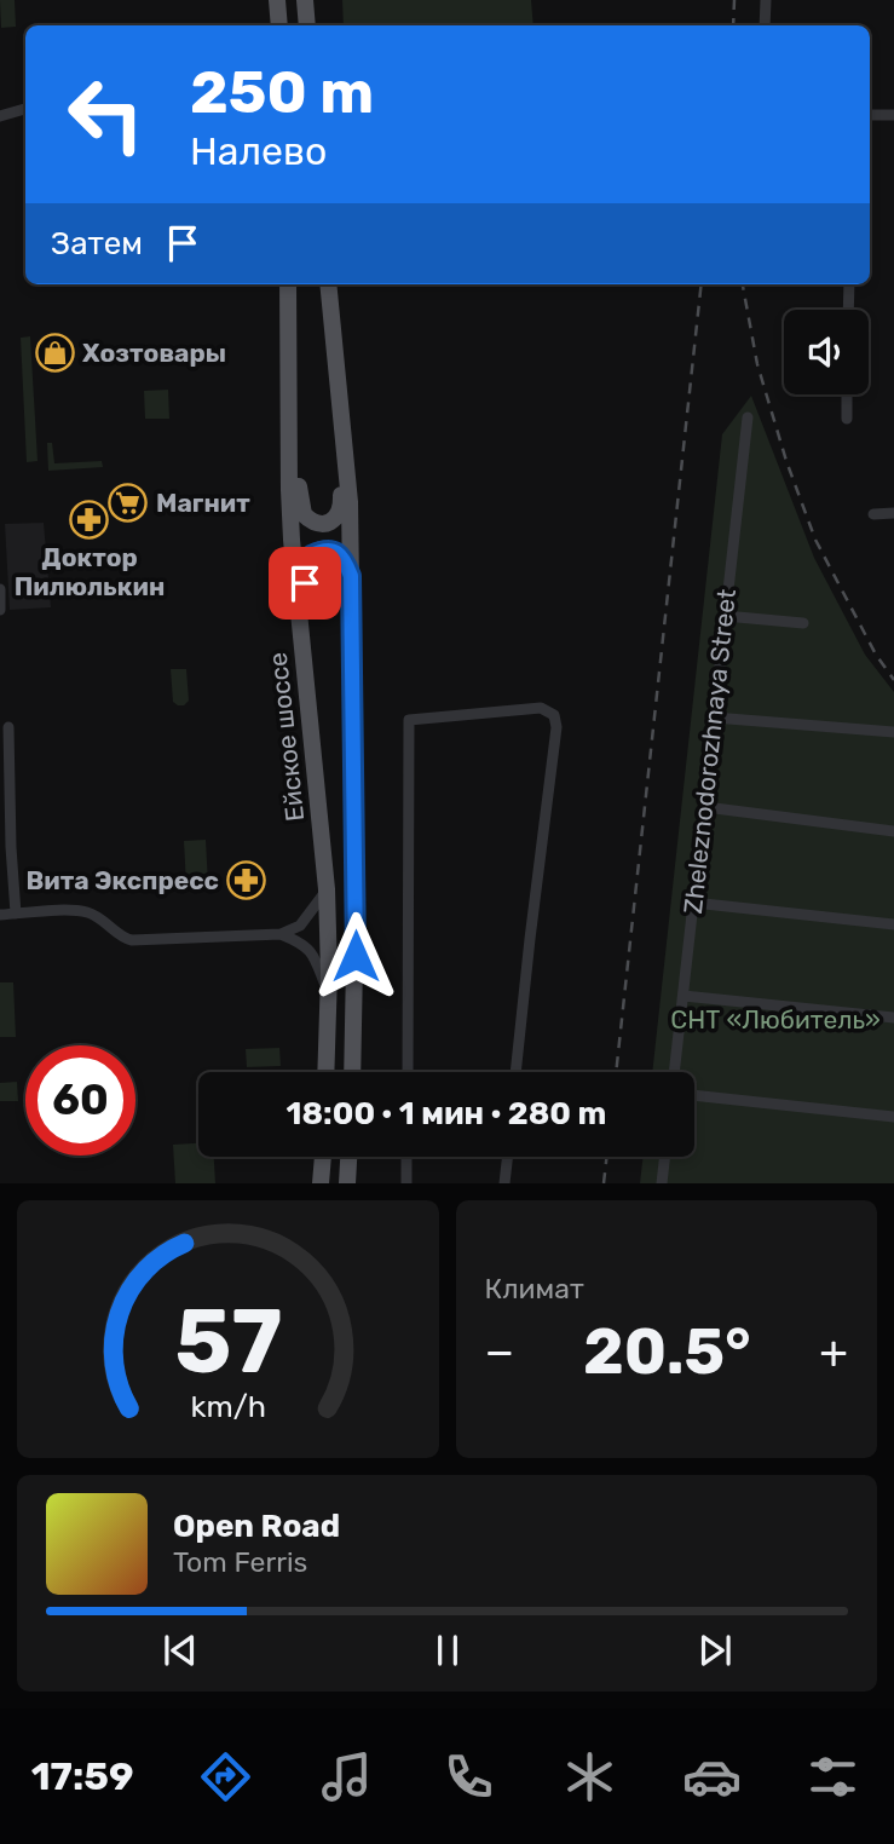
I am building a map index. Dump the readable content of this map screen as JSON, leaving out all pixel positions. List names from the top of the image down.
{
  "streets": {
    "main road": ["Ейское шоссе"],
    "street": ["Zheleznodorozhnaya Street"]
  },
  "parks": ["СНТ «Любитель»"],
  "places": {
    "shop": ["Хозтовары"],
    "supermarket": ["Магнит"],
    "pharmacy": ["Доктор Пилюлькин", "Вита Экспресс"]
  },
  "page": {
    "turn": ["250 m", "Налево"],
    "then": "Затем",
    "limit": "60",
    "trip": "18:00 · 1 мин · 280 m",
    "tile": "Климат",
    "heat": ["−", "20.5°", "+"],
    "song": ["Open Road", "Tom Ferris"],
    "tabs": "17:59",
    "gauge": ["57", "km/h"]
  }
}
